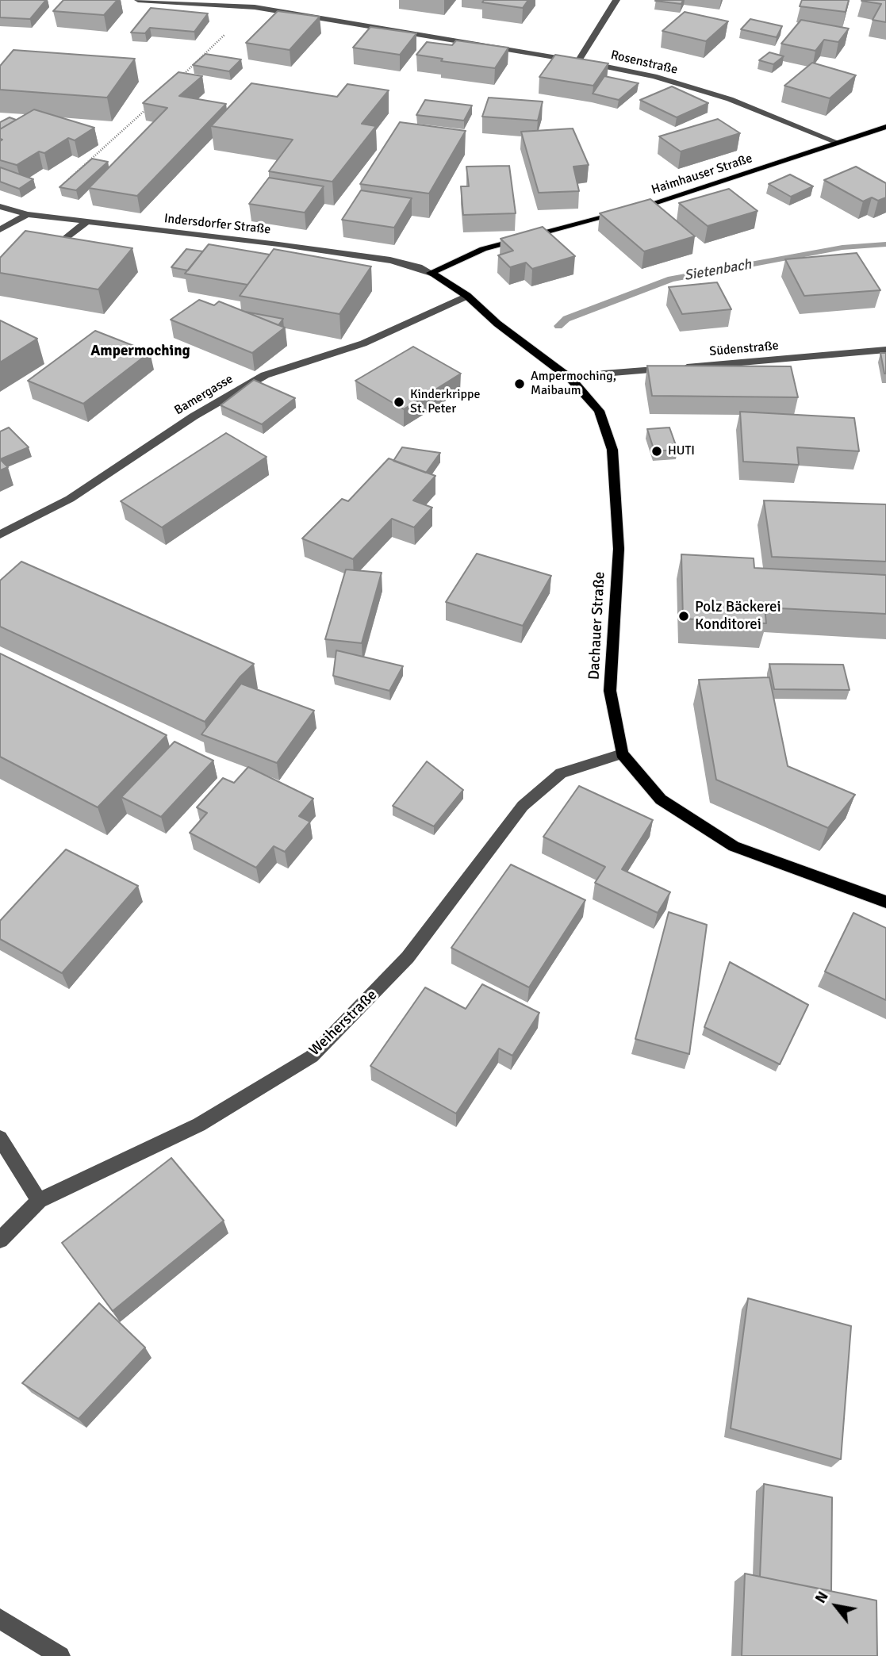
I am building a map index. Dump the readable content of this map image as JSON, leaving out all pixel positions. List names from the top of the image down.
{
  "streets": {
    "main road": ["Haimhauser Straße", "Dachauer Straße"],
    "street": [
      "Rosenstraße",
      "Indersdorfer Straße",
      "Südenstraße",
      "Bamergasse",
      "Weiherstraße"
    ]
  },
  "crossings": [
    ["Rosenstraße", "Haimhauser Straße"],
    ["Haimhauser Straße", "Indersdorfer Straße"],
    ["Haimhauser Straße", "Dachauer Straße"],
    ["Indersdorfer Straße", "Dachauer Straße"],
    ["Südenstraße", "Dachauer Straße"],
    ["Bamergasse", "Dachauer Straße"],
    ["Dachauer Straße", "Weiherstraße"]
  ],
  "districts": ["Ampermoching"],
  "water": ["Sietenbach"],
  "places": [
    "Ampermoching, Maibaum",
    "Kinderkrippe St. Peter",
    "HUTI",
    "Polz Bäckerei Konditorei"
  ],
  "north": "top left"
}
